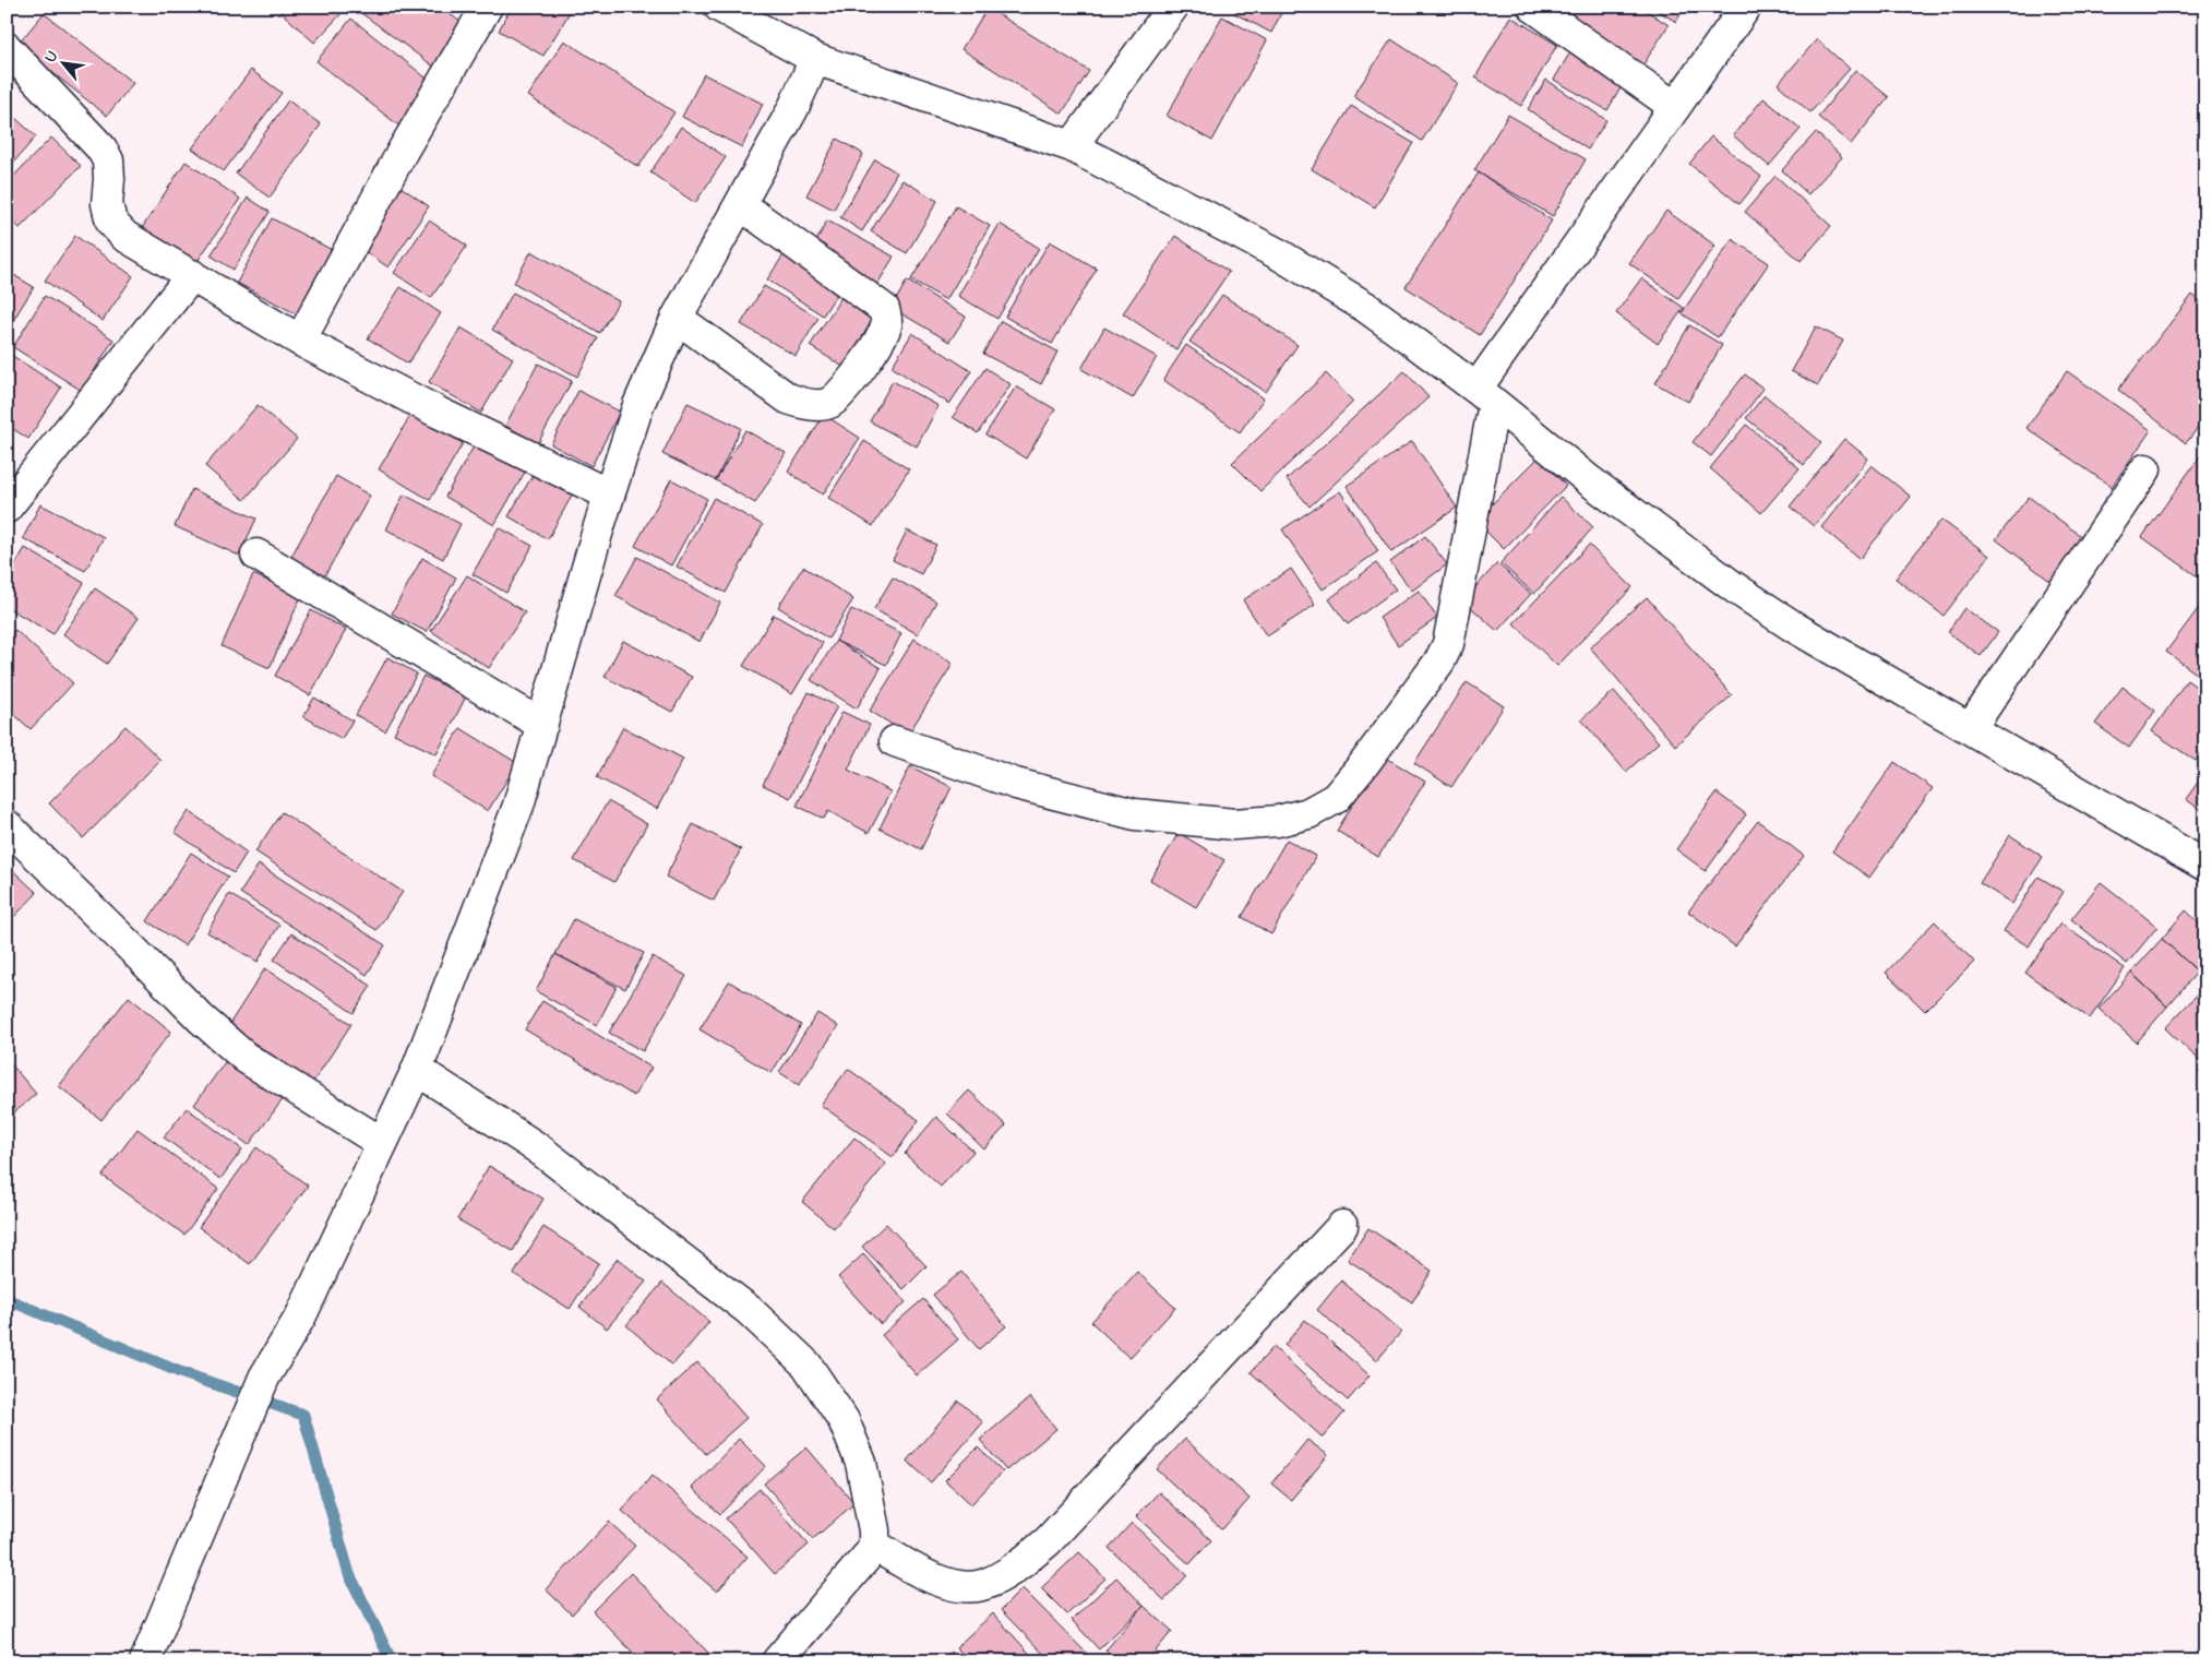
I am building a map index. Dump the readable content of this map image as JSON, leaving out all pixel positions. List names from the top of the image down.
{
  "north": "top left"
}
